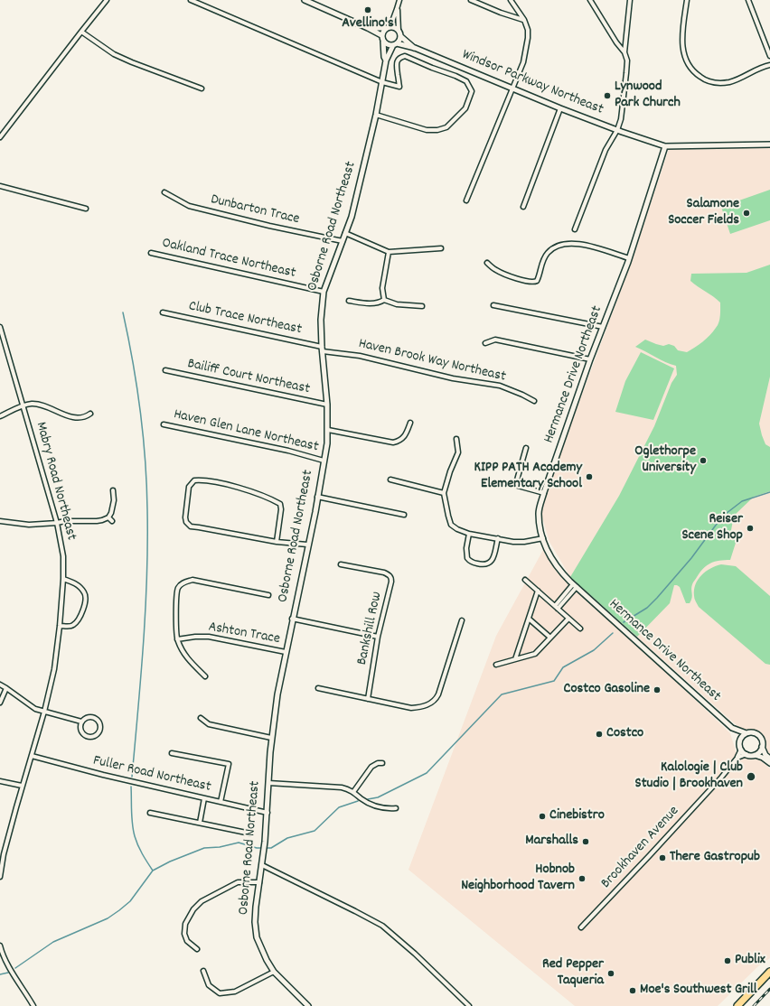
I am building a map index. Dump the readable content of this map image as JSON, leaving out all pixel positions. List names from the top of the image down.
{
  "streets": {
    "street": [
      "Windsor Parkway Northeast",
      "Dunbarton Trace",
      "Osborne Road Northeast",
      "Oakland Trace Northeast",
      "Club Trace Northeast",
      "Haven Brook Way Northeast",
      "Hermance Drive Northeast",
      "Bailiff Court Northeast",
      "Haven Glen Lane Northeast",
      "Mabry Road Northeast",
      "Bankshill Row",
      "Ashton Trace",
      "Fuller Road Northeast",
      "Brookhaven Avenue"
    ]
  },
  "crossings": [
    ["Windsor Parkway Northeast", "Osborne Road Northeast"],
    ["Windsor Parkway Northeast", "Hermance Drive Northeast"],
    ["Dunbarton Trace", "Osborne Road Northeast"],
    ["Osborne Road Northeast", "Oakland Trace Northeast"],
    ["Osborne Road Northeast", "Club Trace Northeast"],
    ["Osborne Road Northeast", "Haven Brook Way Northeast"],
    ["Osborne Road Northeast", "Bailiff Court Northeast"],
    ["Osborne Road Northeast", "Haven Glen Lane Northeast"],
    ["Osborne Road Northeast", "Ashton Trace"],
    ["Osborne Road Northeast", "Fuller Road Northeast"],
    ["Club Trace Northeast", "Haven Brook Way Northeast"],
    ["Hermance Drive Northeast", "Brookhaven Avenue"],
    ["Mabry Road Northeast", "Fuller Road Northeast"]
  ],
  "places": [
    "Avellino's",
    "Lynwood Park Church",
    "Salamone Soccer Fields",
    "Oglethorpe University",
    "KIPP PATH Academy Elementary School",
    "Reiser Scene Shop",
    "Costco Gasoline",
    "Costco",
    "Kalologie | Club Studio | Brookhaven",
    "Cinebistro",
    "Marshalls",
    "There Gastropub",
    "Hobnob Neighborhood Tavern",
    "Publix",
    "Red Pepper Taqueria",
    "Moe's Southwest Grill"
  ]
}
